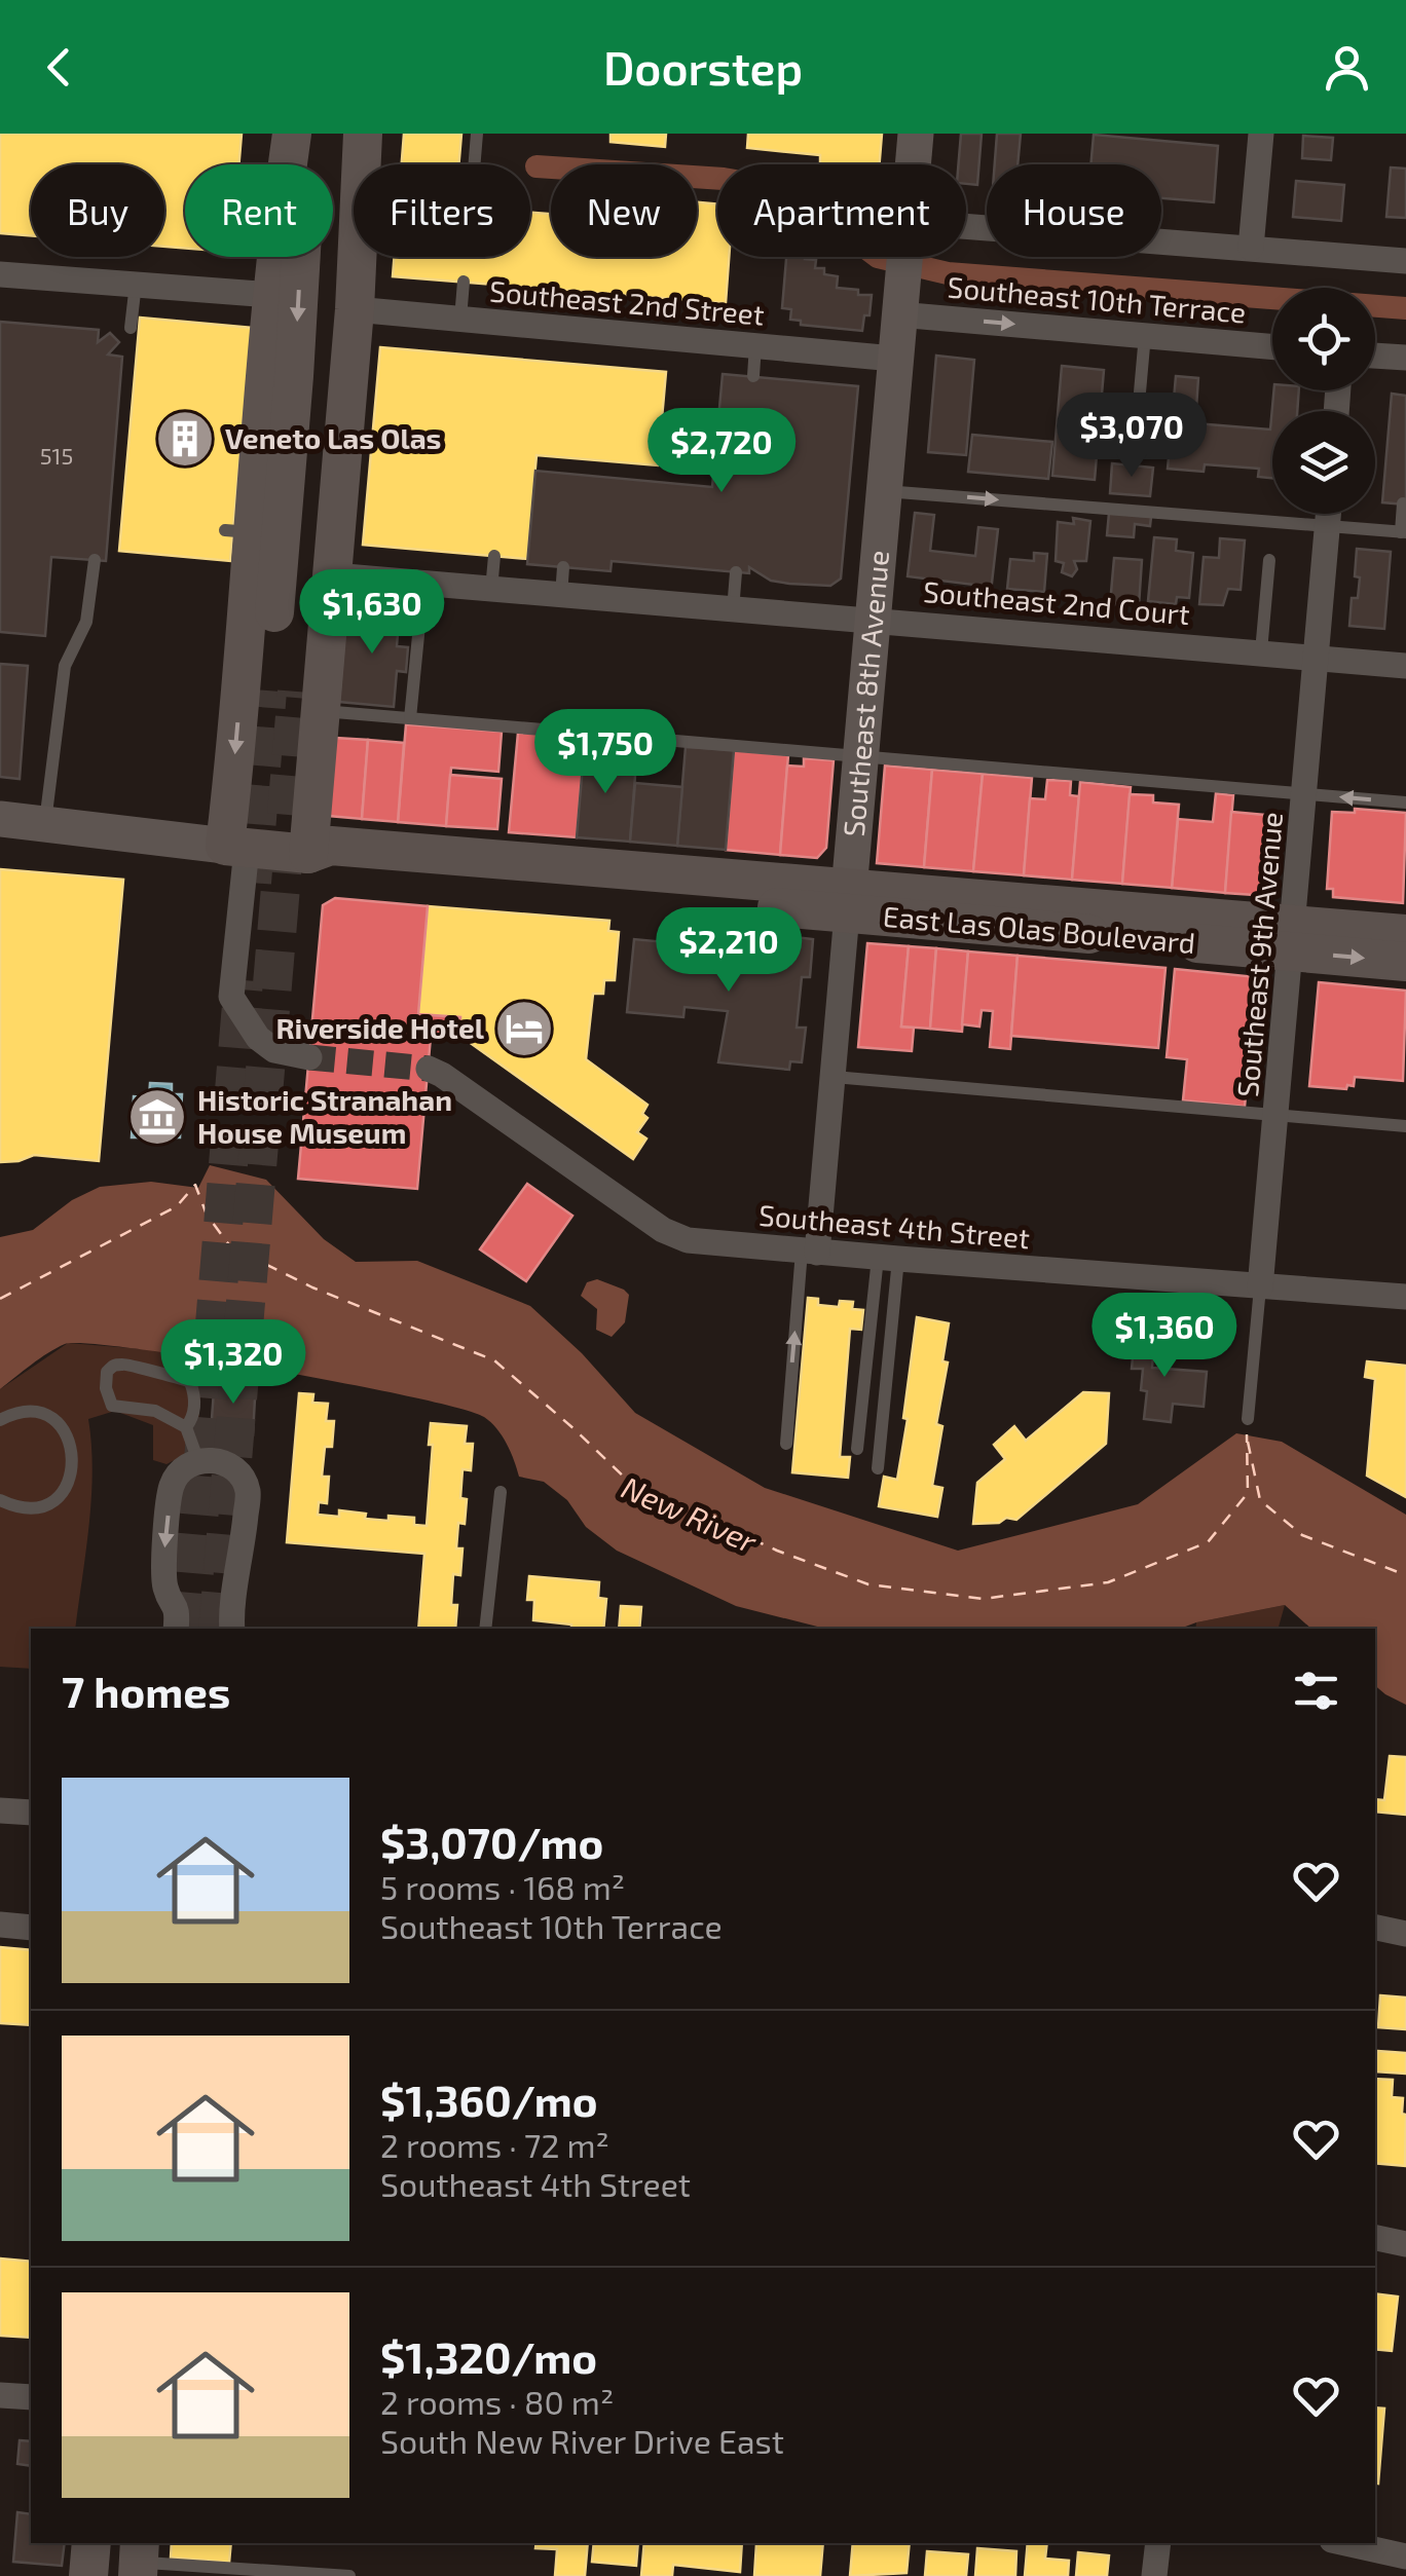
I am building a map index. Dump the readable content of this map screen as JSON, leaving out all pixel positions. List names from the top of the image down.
{
  "streets": {
    "main road": ["Southeast 8th Avenue", "East Las Olas Boulevard"],
    "street": [
      "Southeast 10th Terrace",
      "Southeast 2nd Street",
      "Southeast 2nd Court",
      "Southeast 9th Avenue",
      "Southeast 4th Street"
    ]
  },
  "crossings": [
    ["Southeast 10th Terrace", "Southeast 8th Avenue"],
    ["Southeast 2nd Street", "Southeast 8th Avenue"],
    ["Southeast 2nd Court", "Southeast 8th Avenue"],
    ["Southeast 2nd Court", "Southeast 9th Avenue"],
    ["Southeast 8th Avenue", "East Las Olas Boulevard"],
    ["Southeast 8th Avenue", "Southeast 4th Street"],
    ["East Las Olas Boulevard", "Southeast 9th Avenue"],
    ["Southeast 9th Avenue", "Southeast 4th Street"]
  ],
  "water": ["New River"],
  "places": {
    "building": ["Veneto Las Olas"],
    "hotel": ["Riverside Hotel"],
    "museum": ["Historic Stranahan House Museum"]
  },
  "house_numbers": ["515"],
  "page": {
    "header": "Doorstep",
    "chip": [
      "Buy",
      "Rent",
      "Filters",
      "New",
      "Apartment",
      "House"
    ],
    "price": [
      "$3,070",
      "$2,720",
      "$1,630",
      "$1,750",
      "$2,210",
      "$1,360",
      "$1,320"
    ],
    "heading": "7 homes",
    "list": [
      {
        "name": "$3,070/mo",
        "note": "5 rooms · 168 m² · Southeast 10th Terrace"
      },
      {
        "name": "$1,360/mo",
        "note": "2 rooms · 72 m² · Southeast 4th Street"
      },
      {
        "name": "$1,320/mo",
        "note": "2 rooms · 80 m² · South New River Drive East"
      }
    ]
  }
}
